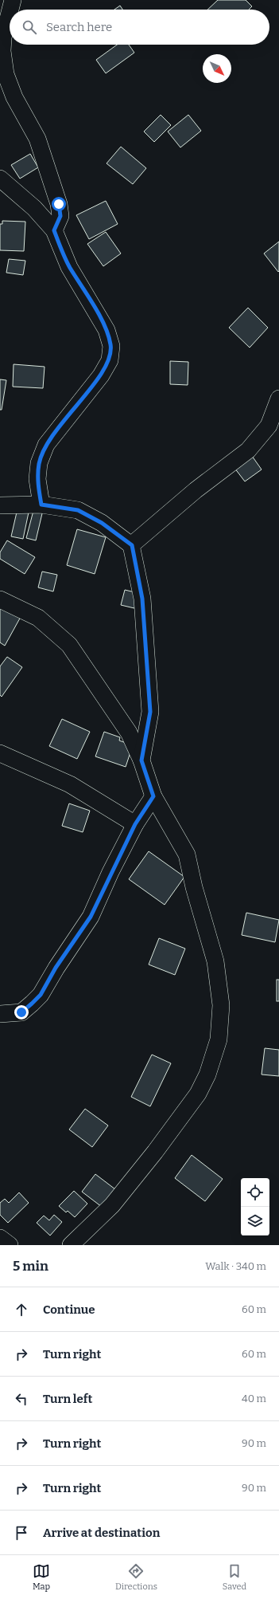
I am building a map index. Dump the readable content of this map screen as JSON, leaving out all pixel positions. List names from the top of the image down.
{
  "north": "bottom right",
  "page": {
    "search": "Search here",
    "heading": ["5 min", "Walk · 340 m"],
    "list": [
      ["Continue", "60 m"],
      ["Turn right", "60 m"],
      ["Turn left", "40 m"],
      ["Turn right", "90 m"],
      ["Turn right", "90 m"],
      "Arrive at destination"
    ],
    "nav": ["Map", "Directions", "Saved"]
  }
}
